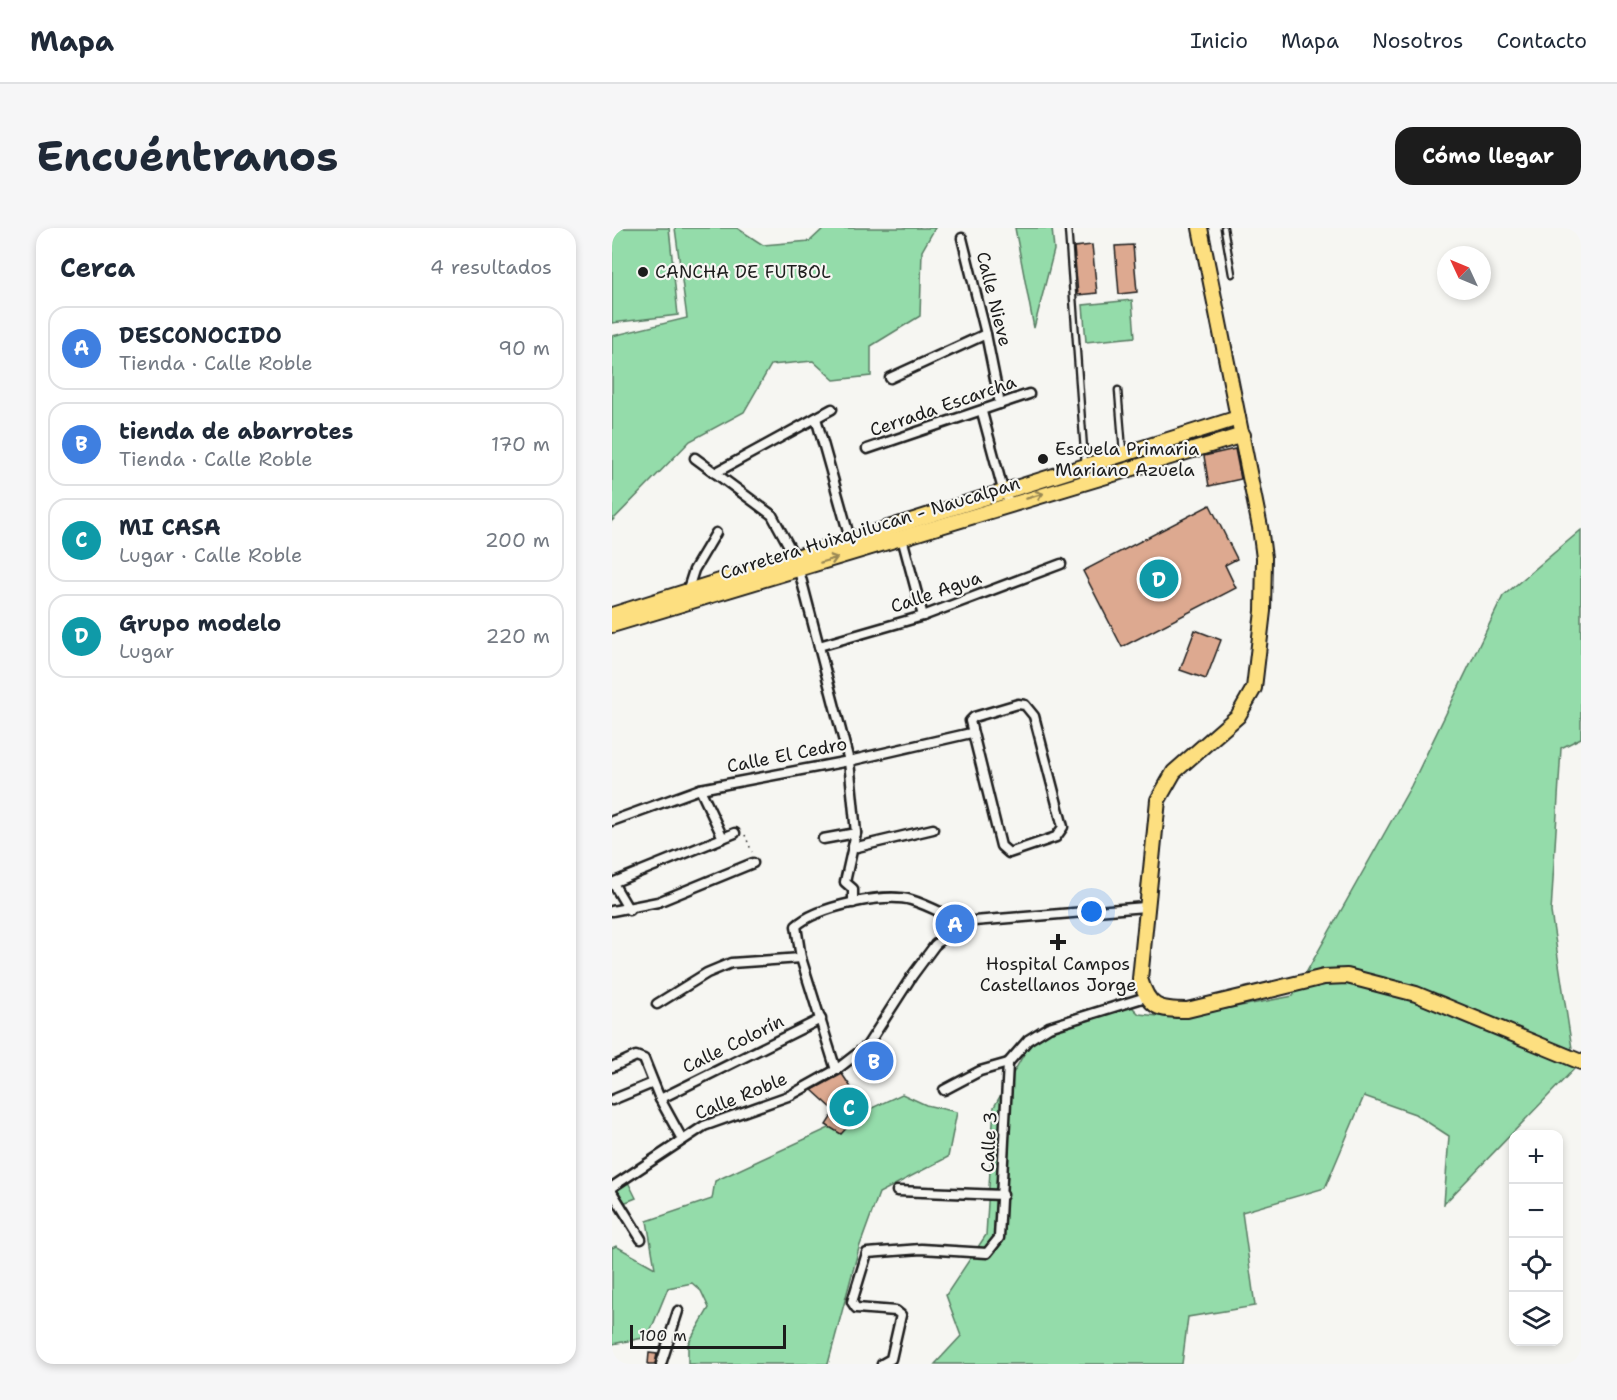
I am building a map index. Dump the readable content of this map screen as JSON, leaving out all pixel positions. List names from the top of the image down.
{
  "streets": {
    "main road": ["Carretera Huixquilucan - Naucalpan"],
    "street": [
      "Calle Nieve",
      "Cerrada Escarcha",
      "Calle Agua",
      "Calle El Cedro",
      "Calle Colorín",
      "Calle Roble",
      "Calle 3"
    ]
  },
  "crossings": [
    ["Calle Nieve", "Cerrada Escarcha"]
  ],
  "places": {
    "other": ["CANCHA DE FUTBOL", "Escuela Primaria Mariano Azuela"],
    "health": ["Hospital Campos Castellanos Jorge"]
  },
  "scale_bar": "100 m",
  "north": "top left",
  "page": {
    "header": "Mapa",
    "nav": [
      "Inicio",
      "Mapa",
      "Nosotros",
      "Contacto"
    ],
    "buttons": "Cómo llegar",
    "title": "Encuéntranos",
    "heading": ["Cerca", "4 resultados"],
    "list": [
      {
        "mark": "A",
        "name": "DESCONOCIDO",
        "note": "Tienda · Calle Roble",
        "value": "90 m"
      },
      {
        "mark": "B",
        "name": "tienda de abarrotes",
        "note": "Tienda · Calle Roble",
        "value": "170 m"
      },
      {
        "mark": "C",
        "name": "MI CASA",
        "note": "Lugar · Calle Roble",
        "value": "200 m"
      },
      {
        "mark": "D",
        "name": "Grupo modelo",
        "note": "Lugar",
        "value": "220 m"
      }
    ],
    "pins": [
      "D",
      "A",
      "B",
      "C"
    ],
    "map_buttons": ["+", "−"],
    "scale": "100 m"
  }
}
